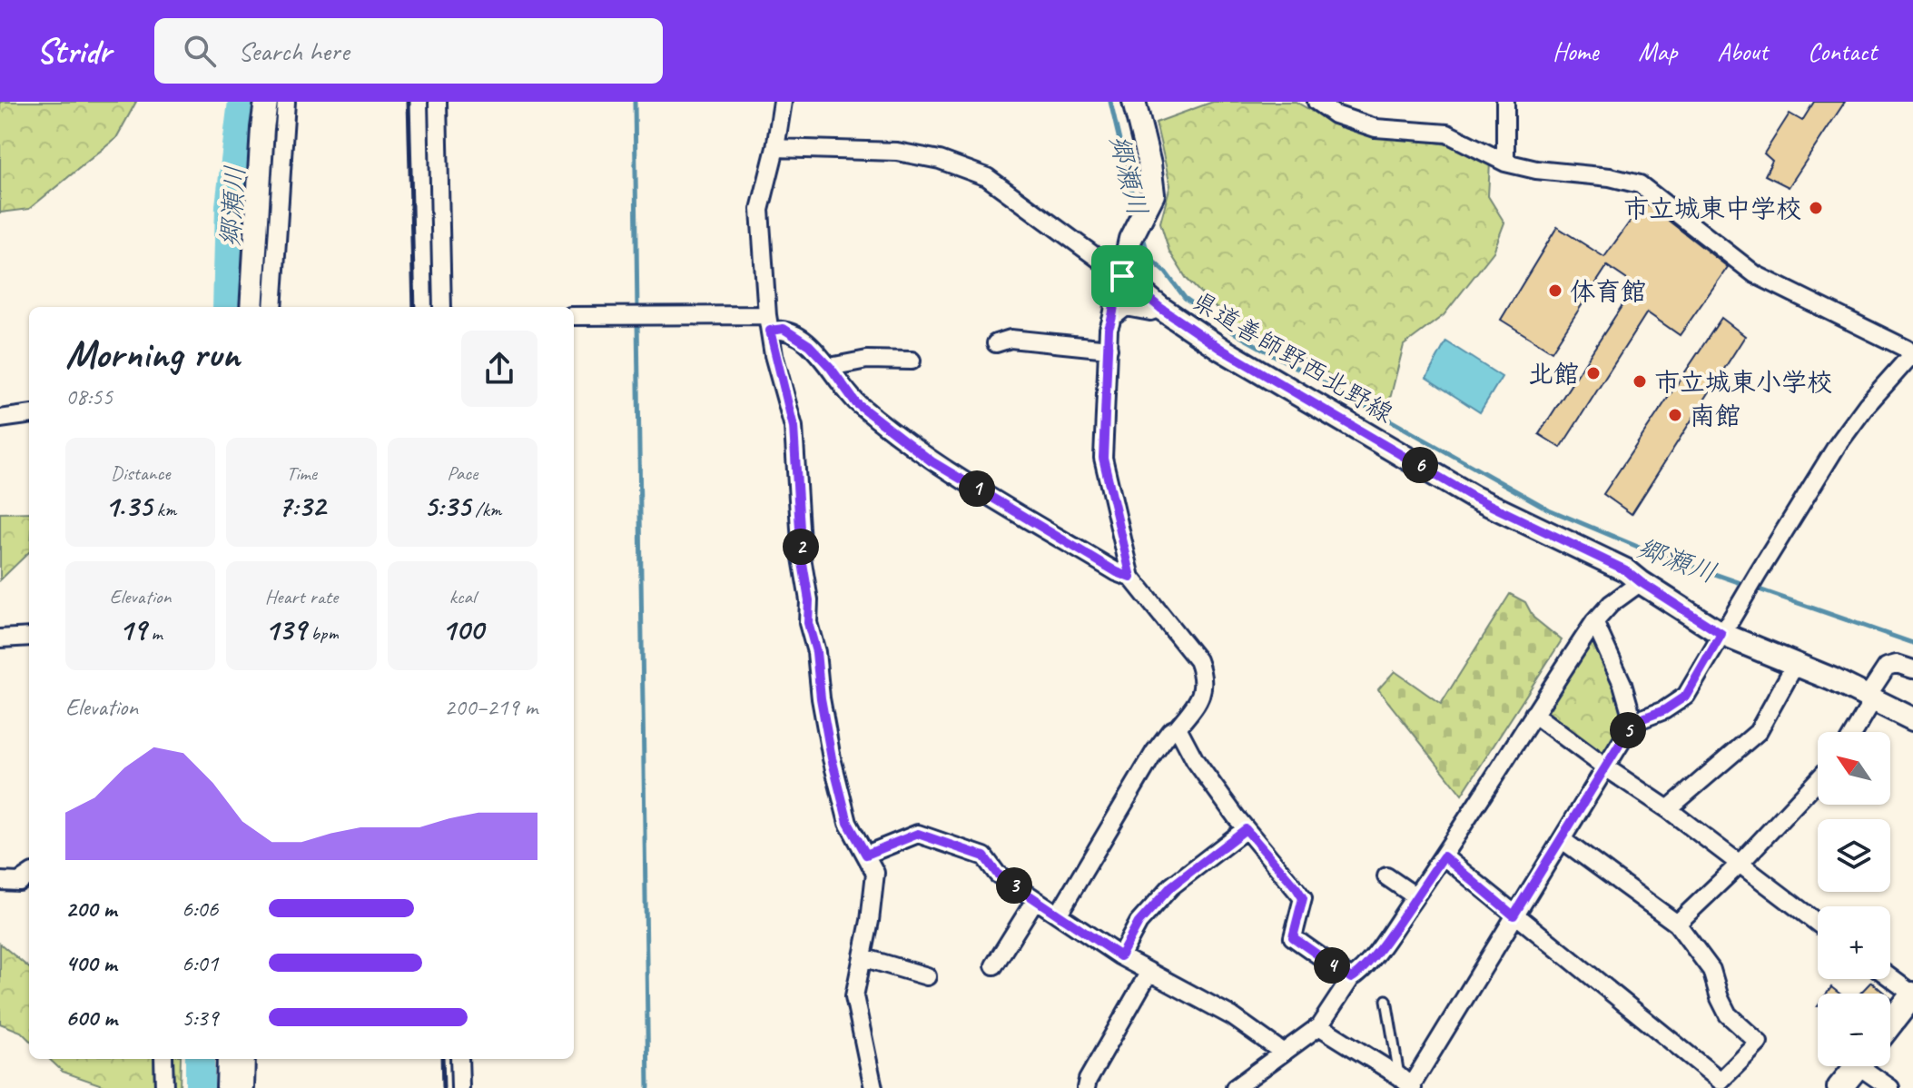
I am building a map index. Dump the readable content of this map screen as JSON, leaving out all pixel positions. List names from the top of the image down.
{
  "streets": {
    "main road": ["県道善師野西北野線"]
  },
  "water": ["郷瀬川"],
  "places": [
    "市立城東中学校",
    "体育館",
    "北館",
    "市立城東小学校",
    "南館"
  ],
  "north": "top left",
  "page": {
    "header": "Stridr",
    "search": "Search here",
    "nav": [
      "Home",
      "Map",
      "About",
      "Contact"
    ],
    "heading": ["Morning run", "08:55"],
    "stats": [
      ["Distance", "1.35 km"],
      ["Time", "7:32"],
      ["Pace", "5:35 /km"],
      ["Elevation", "19 m"],
      ["Heart rate", "139 bpm"],
      ["kcal", "100"]
    ],
    "pins": [
      "6",
      "1",
      "2",
      "5",
      "3",
      "4"
    ],
    "chart": ["Elevation", "200–219 m"],
    "map_buttons": ["+", "−"],
    "list": [
      {
        "name": "200 m",
        "note": "6:06"
      },
      {
        "name": "400 m",
        "note": "6:01"
      },
      {
        "name": "600 m",
        "note": "5:39"
      }
    ]
  }
}
